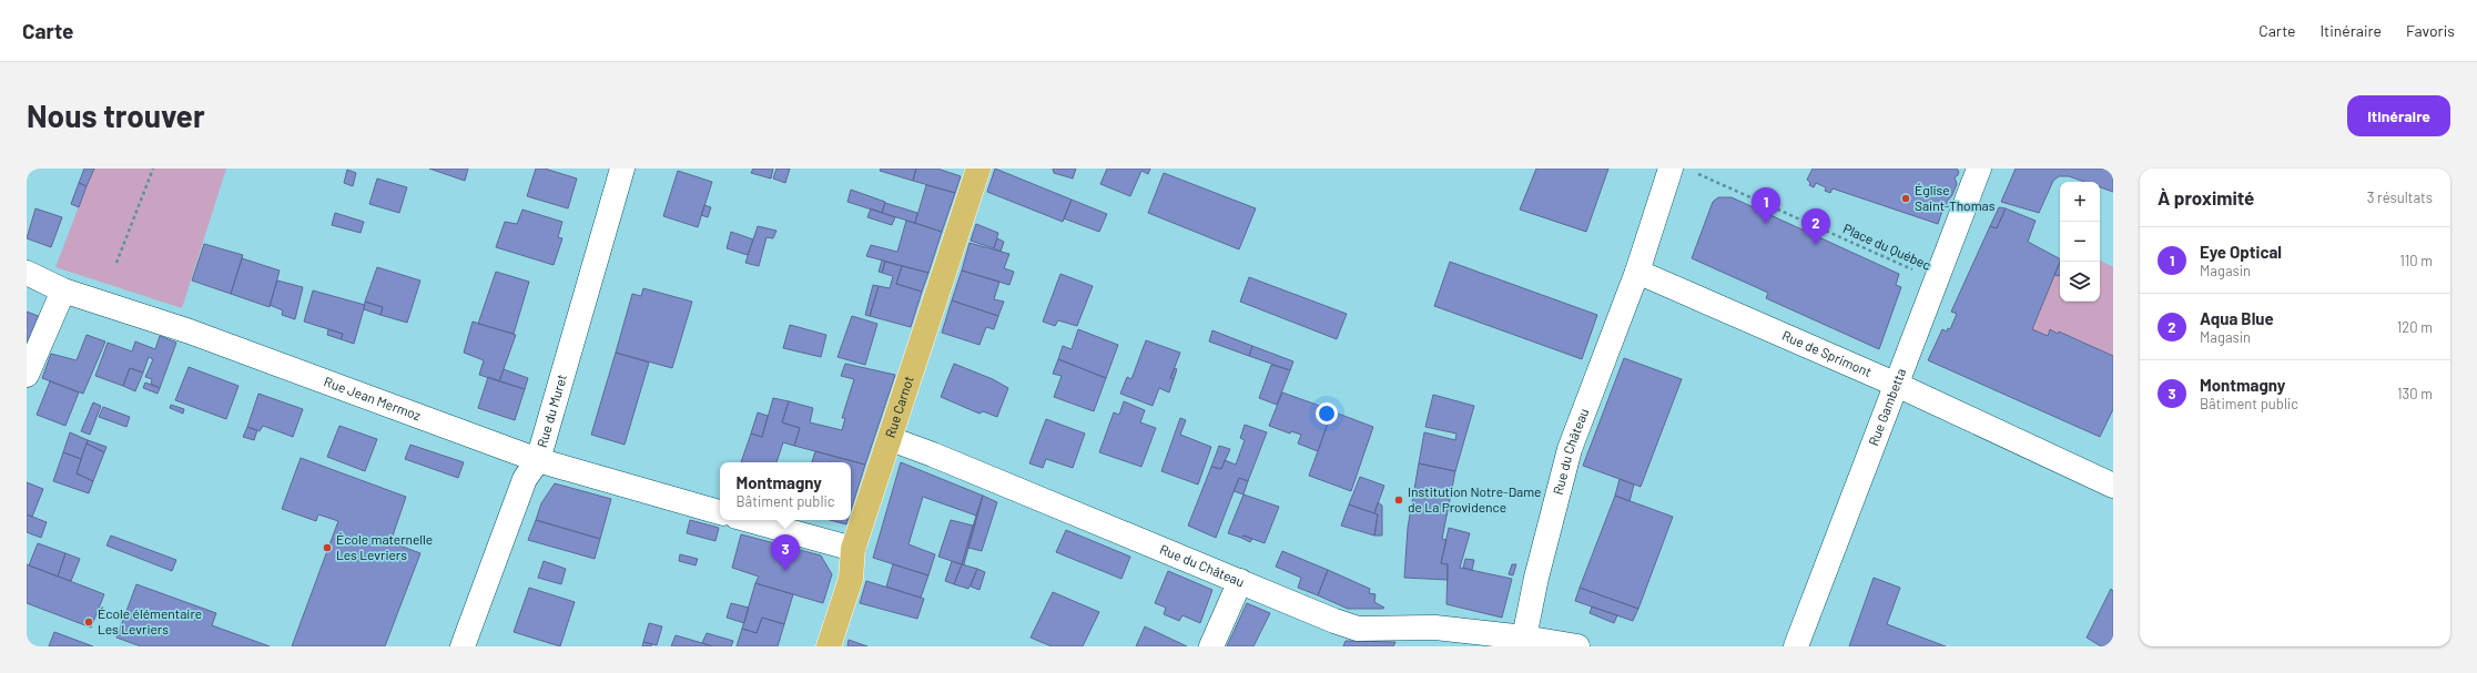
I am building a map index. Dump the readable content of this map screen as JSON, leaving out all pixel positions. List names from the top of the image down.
{
  "streets": {
    "main road": ["Rue Carnot"],
    "street": [
      "Rue de Sprimont",
      "Rue Jean Mermoz",
      "Rue Gambetta",
      "Rue du Muret",
      "Rue du Château"
    ],
    "path": ["Place du Québec"]
  },
  "crossings": [
    ["Place du Québec", "Rue Gambetta"],
    ["Rue de Sprimont", "Rue Gambetta"],
    ["Rue de Sprimont", "Rue du Château"],
    ["Rue Jean Mermoz", "Rue du Muret"],
    ["Rue Carnot", "Rue du Château"]
  ],
  "places": [
    "Église Saint-Thomas",
    "Institution Notre-Dame de La Providence",
    "École maternelle Les Levriers",
    "École élémentaire Les Levriers"
  ],
  "page": {
    "header": "Carte",
    "nav": ["Carte", "Itinéraire", "Favoris"],
    "buttons": "Itinéraire",
    "title": "Nous trouver",
    "heading": ["À proximité", "3 résultats"],
    "map_buttons": ["+", "−"],
    "pins": ["1", "2", "3"],
    "list": [
      {
        "mark": "1",
        "name": "Eye Optical",
        "note": "Magasin",
        "value": "110 m"
      },
      {
        "mark": "2",
        "name": "Aqua Blue",
        "note": "Magasin",
        "value": "120 m"
      },
      {
        "mark": "3",
        "name": "Montmagny",
        "note": "Bâtiment public",
        "value": "130 m"
      }
    ],
    "popup": ["Montmagny", "Bâtiment public"]
  }
}
